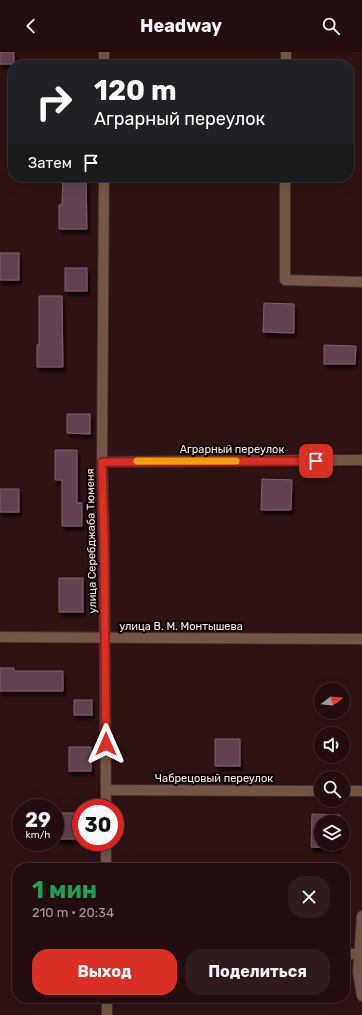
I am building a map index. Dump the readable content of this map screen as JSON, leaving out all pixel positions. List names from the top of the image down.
{
  "streets": {
    "street": [
      "Аграрный переулок",
      "улица Серебджаба Тюменя",
      "улица В. М. Монтышева",
      "Чабрецовый переулок"
    ]
  },
  "crossings": [
    ["Аграрный переулок", "улица Серебджаба Тюменя"],
    ["улица Серебджаба Тюменя", "улица В. М. Монтышева"],
    ["улица Серебджаба Тюменя", "Чабрецовый переулок"]
  ],
  "north": "right",
  "page": {
    "header": "Headway",
    "turn": ["120 m", "Аграрный переулок"],
    "then": "Затем",
    "speed": "29 km/h",
    "limit": "30",
    "heading": ["1 мин", "210 m · 20:34"],
    "buttons": ["Выход", "Поделиться"]
  }
}
